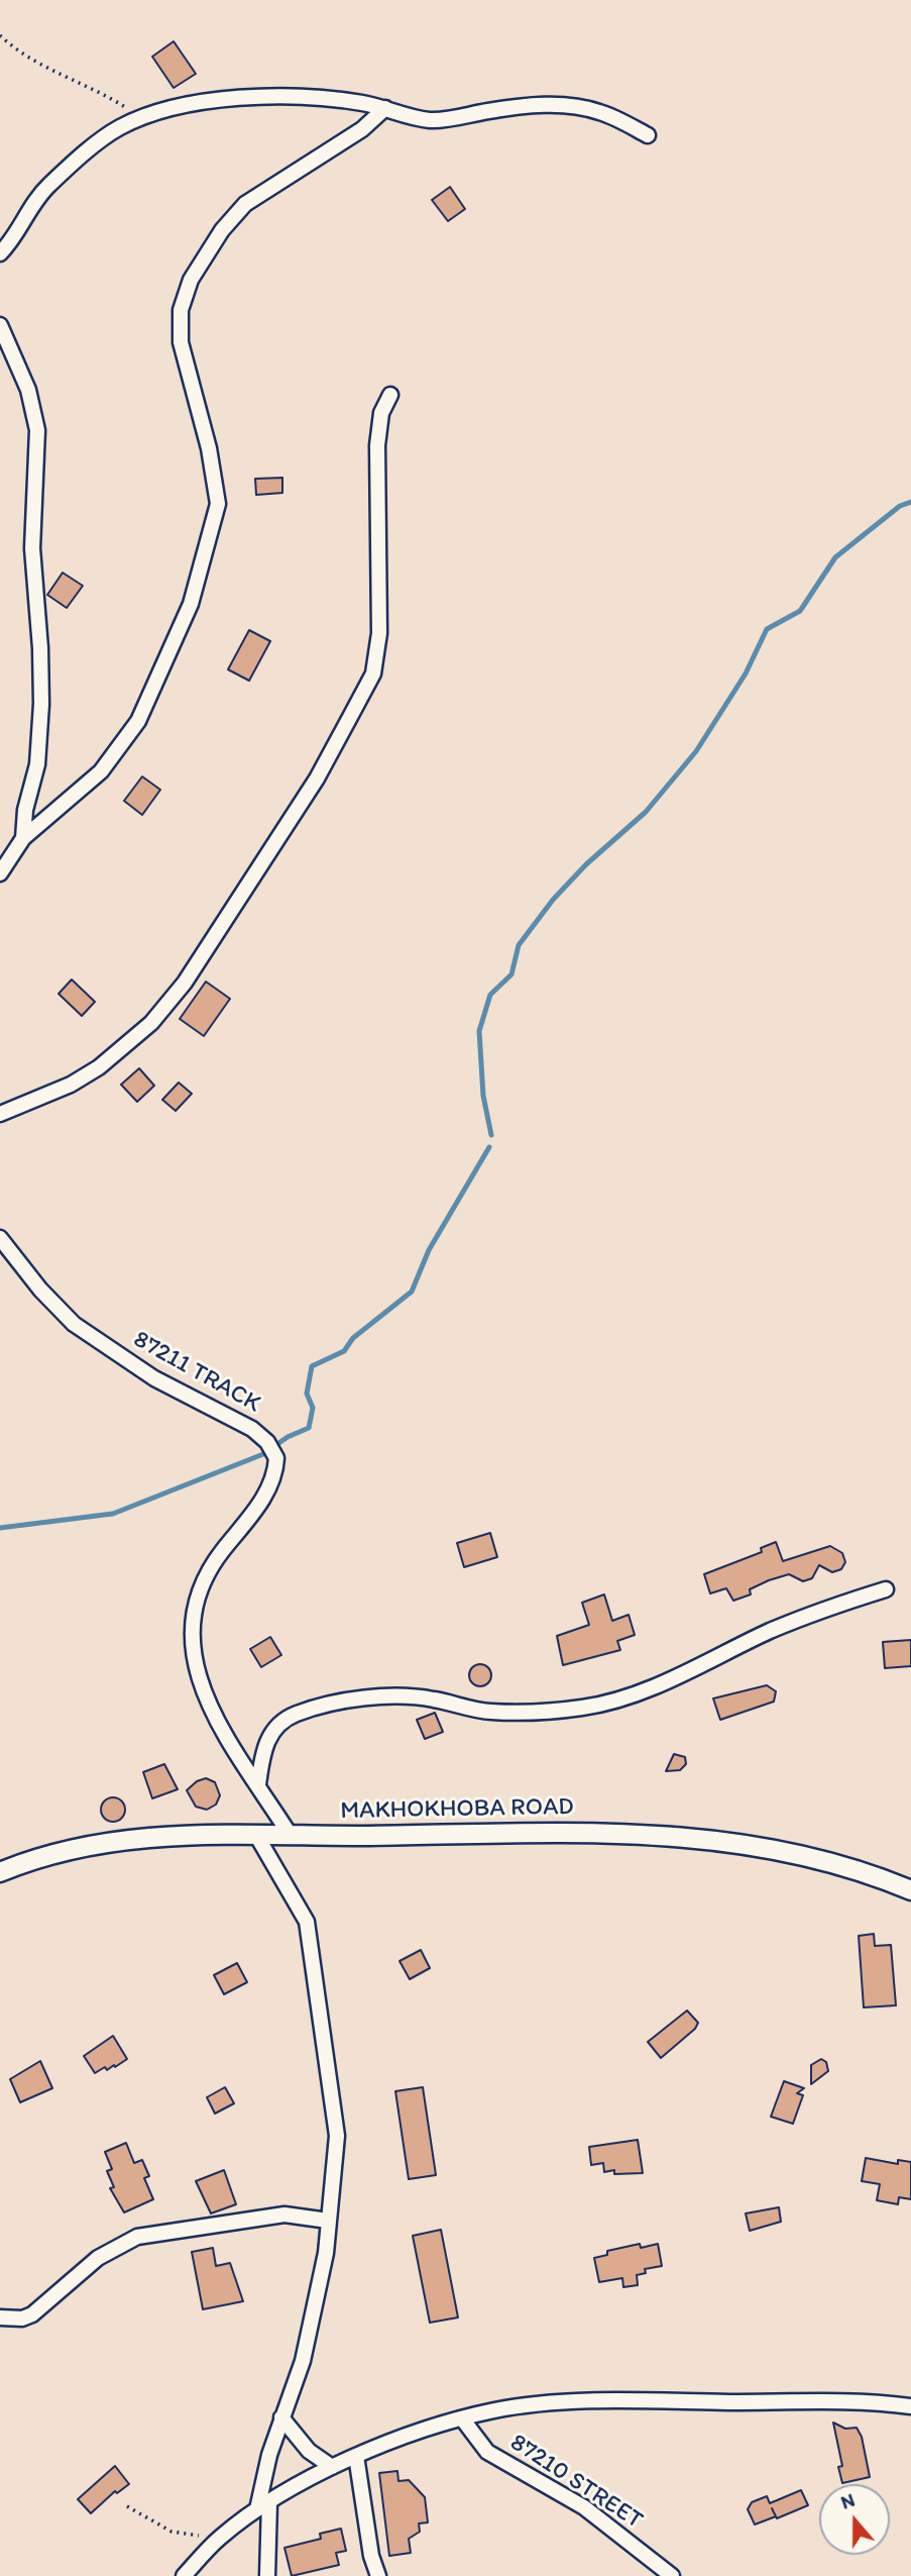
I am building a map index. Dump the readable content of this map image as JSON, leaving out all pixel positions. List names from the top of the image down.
{
  "streets": {
    "street": ["87211 TRACK", "MAKHOKHOBA ROAD", "87210 STREET"]
  },
  "crossings": [
    ["87211 TRACK", "MAKHOKHOBA ROAD"]
  ],
  "north": "top"
}
